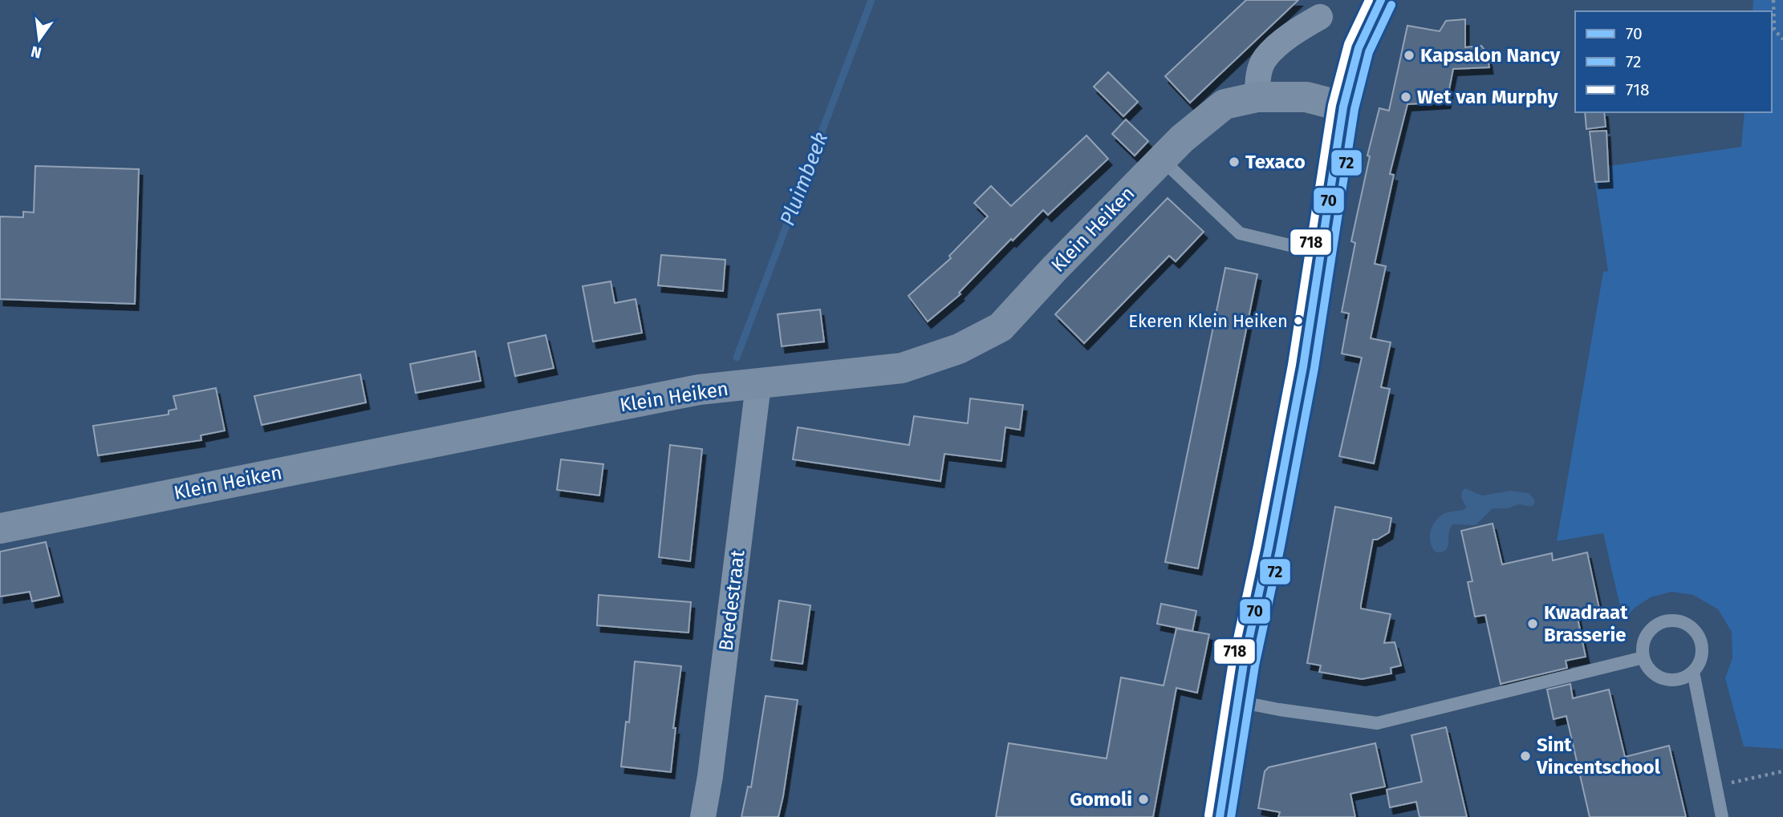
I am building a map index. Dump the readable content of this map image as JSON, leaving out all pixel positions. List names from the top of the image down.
{
  "streets": {
    "street": ["Klein Heiken", "Bredestraat"]
  },
  "crossings": [
    ["Klein Heiken", "Bredestraat"]
  ],
  "water": ["Pluimbeek"],
  "places": [
    "Kapsalon Nancy",
    "Wet van Murphy",
    "Texaco",
    "Ekeren Klein Heiken",
    "Kwadraat Brasserie",
    "Sint Vincentschool",
    "Gomoli"
  ],
  "lines": ["transit line 70", "transit line 718", "transit line 72"],
  "legend": ["70", "72", "718"],
  "north": "bottom"
}
